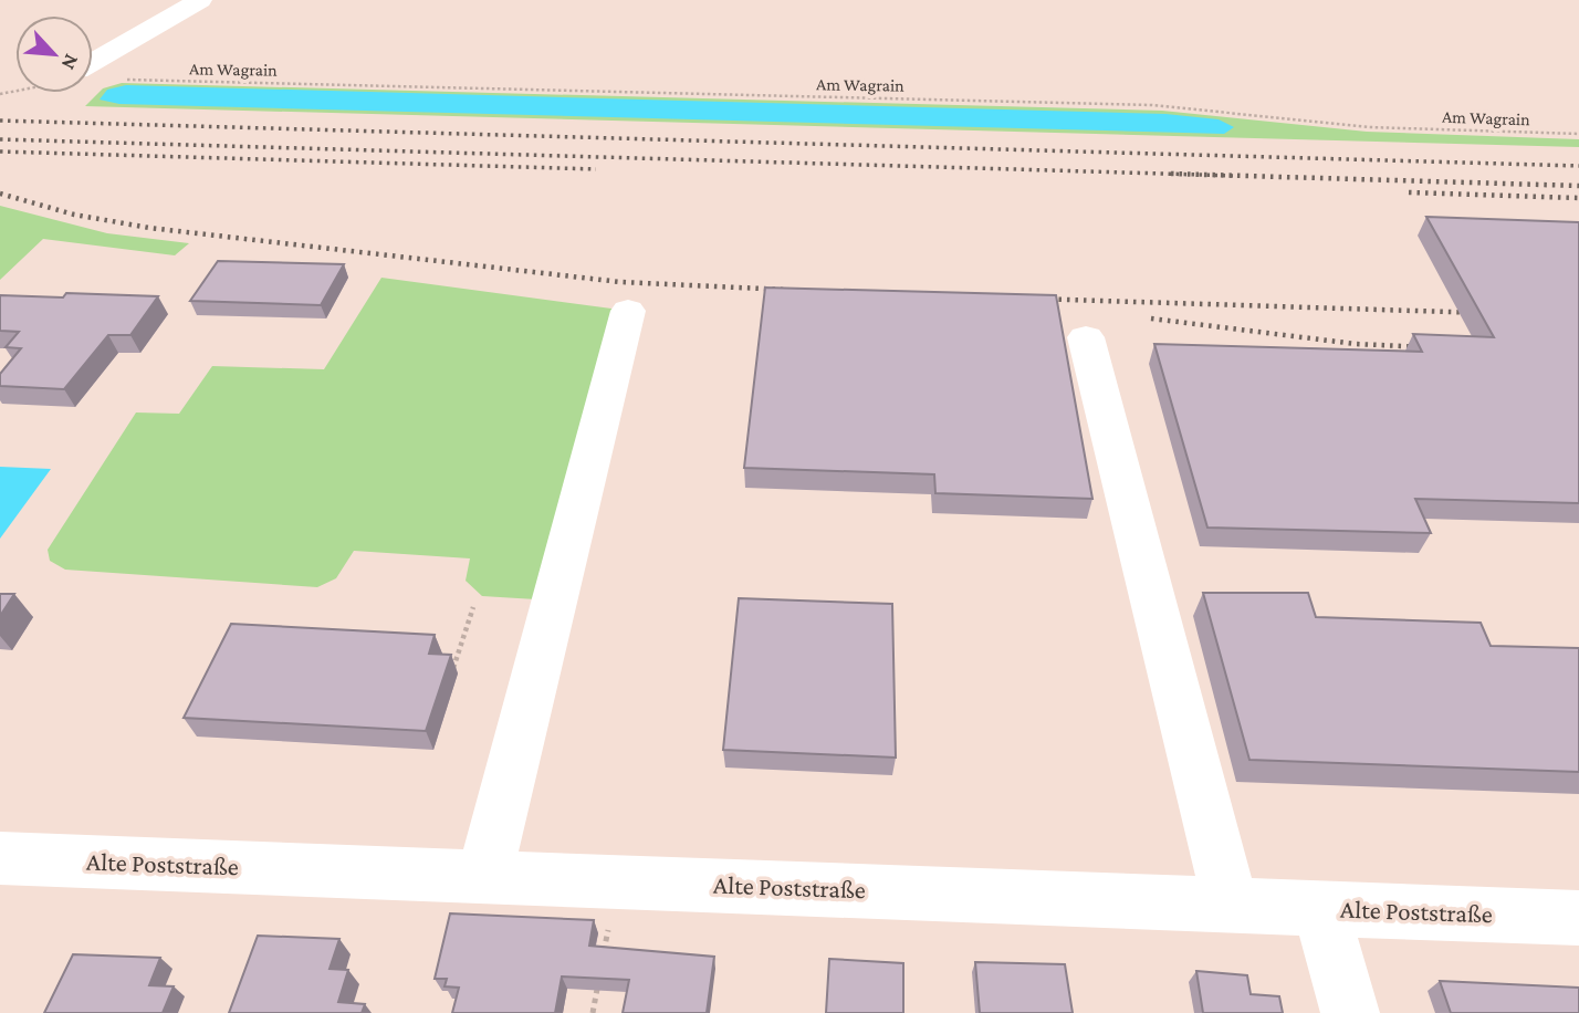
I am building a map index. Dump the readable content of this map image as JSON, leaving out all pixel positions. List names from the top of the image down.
{
  "streets": {
    "street": ["Alte Poststraße"],
    "path": ["Am Wagrain"]
  },
  "north": "bottom right"
}
